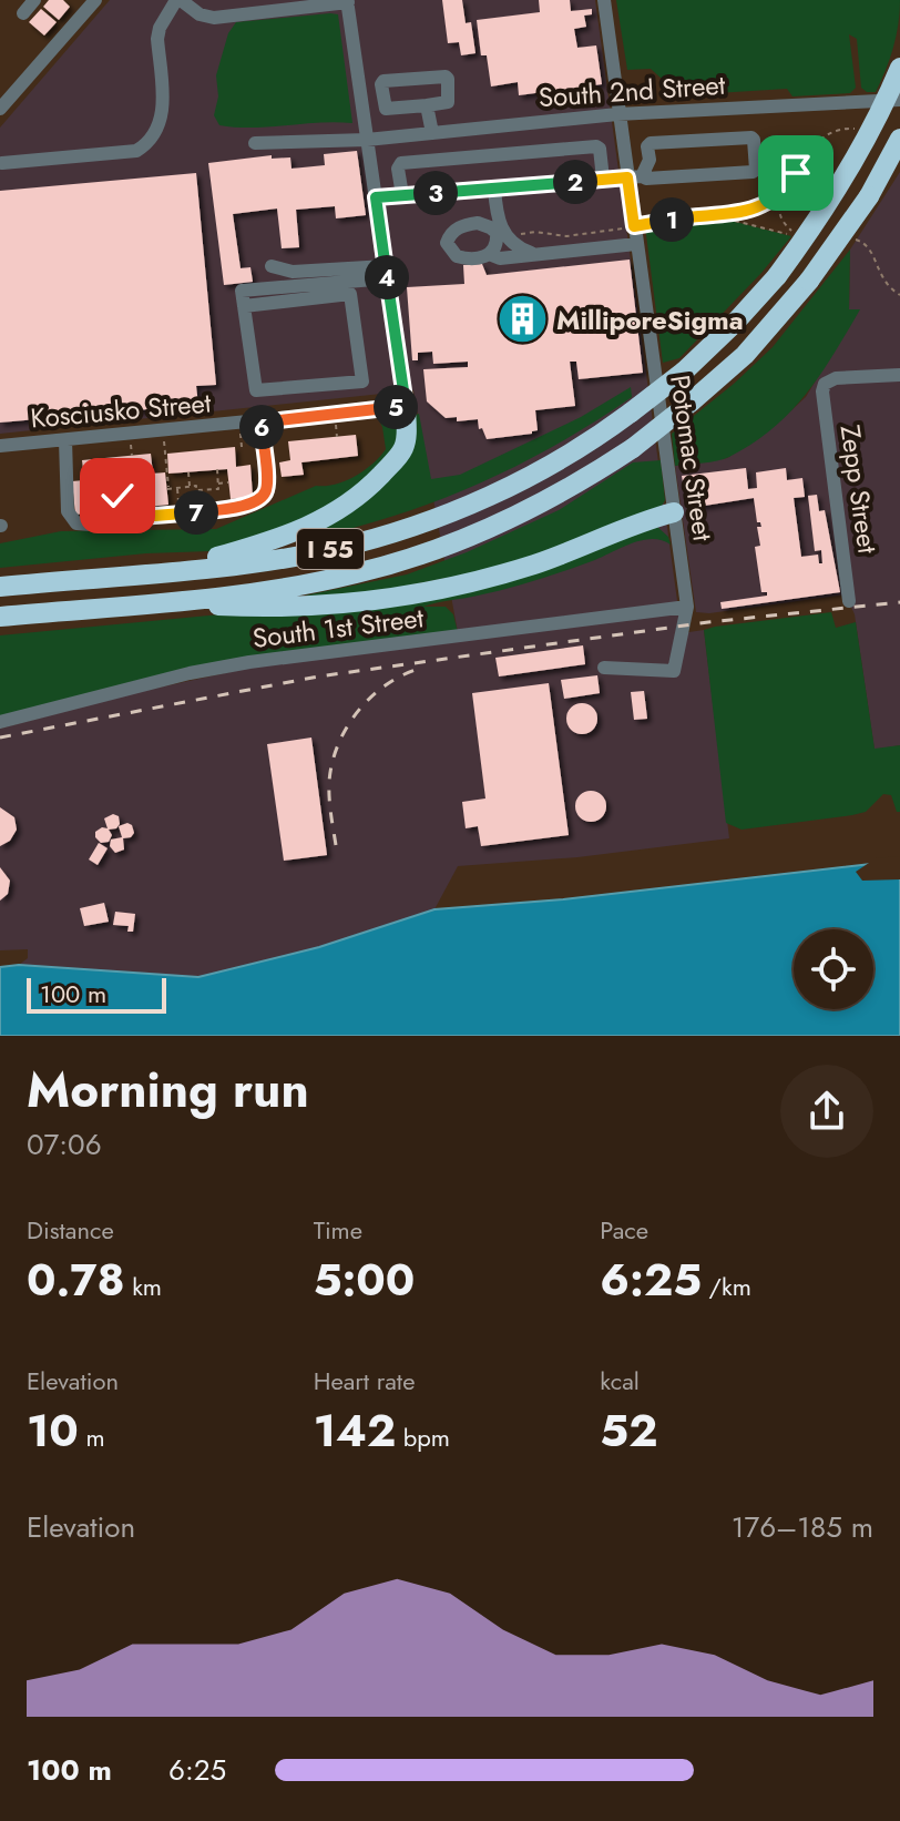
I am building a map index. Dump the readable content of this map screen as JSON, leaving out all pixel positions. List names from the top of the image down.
{
  "streets": {
    "highway": ["I 55"],
    "street": [
      "South 2nd Street",
      "Kosciusko Street",
      "Potomac Street",
      "Zepp Street",
      "South 1st Street"
    ]
  },
  "crossings": [
    ["South 2nd Street", "Potomac Street"],
    ["Potomac Street", "South 1st Street"]
  ],
  "places": {
    "building": ["MilliporeSigma"]
  },
  "scale_bar": "100 m",
  "page": {
    "pins": [
      "2",
      "3",
      "1",
      "4",
      "5",
      "6",
      "7"
    ],
    "scale": "100 m",
    "heading": ["Morning run", "07:06"],
    "stats": [
      ["Distance", "0.78 km"],
      ["Time", "5:00"],
      ["Pace", "6:25 /km"],
      ["Elevation", "10 m"],
      ["Heart rate", "142 bpm"],
      ["kcal", "52"]
    ],
    "chart": ["Elevation", "176–185 m"],
    "list": [
      {
        "name": "100 m",
        "note": "6:25"
      }
    ]
  }
}
